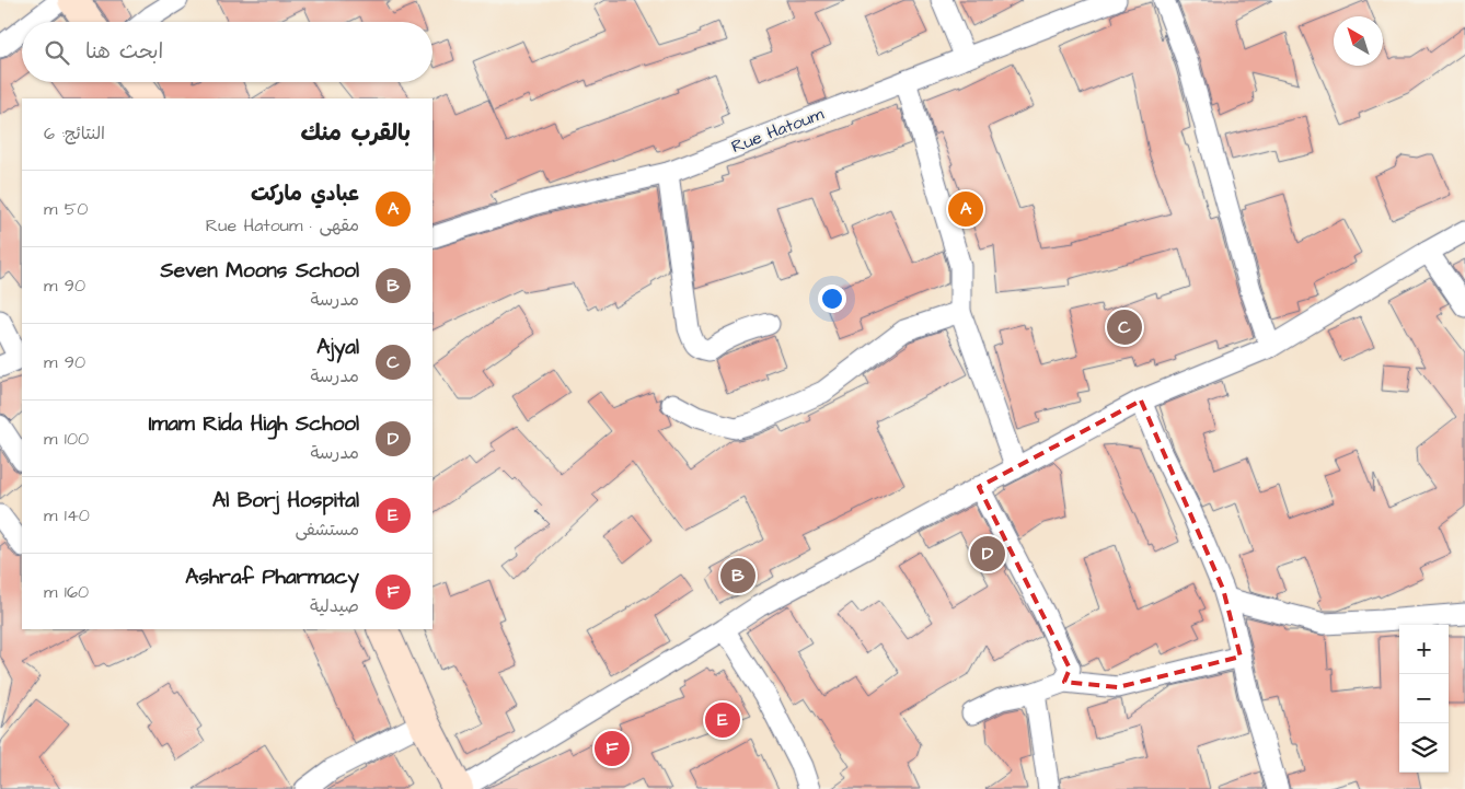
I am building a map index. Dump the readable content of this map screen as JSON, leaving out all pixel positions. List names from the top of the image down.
{
  "streets": {
    "street": ["Rue Hatoum"]
  },
  "north": "top left",
  "page": {
    "search": "ابحث هنا",
    "heading": ["بالقرب منك", "النتائج: 6"],
    "list": [
      {
        "mark": "A",
        "name": "عبادي ماركت",
        "note": "مقهى · Rue Hatoum",
        "value": "50 m"
      },
      {
        "mark": "B",
        "name": "Seven Moons School",
        "note": "مدرسة",
        "value": "90 m"
      },
      {
        "mark": "C",
        "name": "Ajyal",
        "note": "مدرسة",
        "value": "90 m"
      },
      {
        "mark": "D",
        "name": "Imam Rida High School",
        "note": "مدرسة",
        "value": "100 m"
      },
      {
        "mark": "E",
        "name": "Al Borj Hospital",
        "note": "مستشفى",
        "value": "140 m"
      },
      {
        "mark": "F",
        "name": "Ashraf Pharmacy",
        "note": "صيدلية",
        "value": "160 m"
      }
    ],
    "pins": [
      "A",
      "C",
      "D",
      "B",
      "E",
      "F"
    ],
    "map_buttons": ["+", "−"]
  }
}
